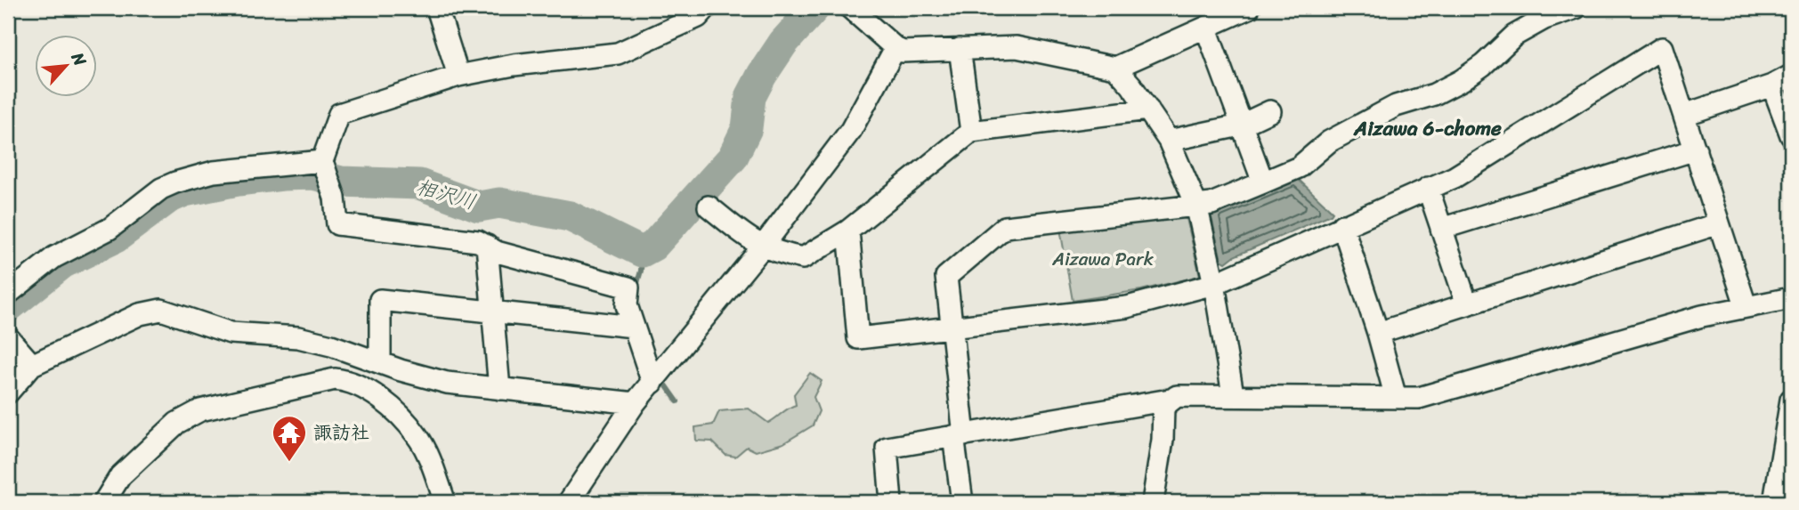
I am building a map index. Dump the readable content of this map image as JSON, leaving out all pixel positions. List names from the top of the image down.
{
  "districts": ["Aizawa 6-chome"],
  "water": ["相沢川"],
  "parks": ["Aizawa Park"],
  "places": {
    "temple": ["諏訪社"]
  },
  "north": "top right"
}
